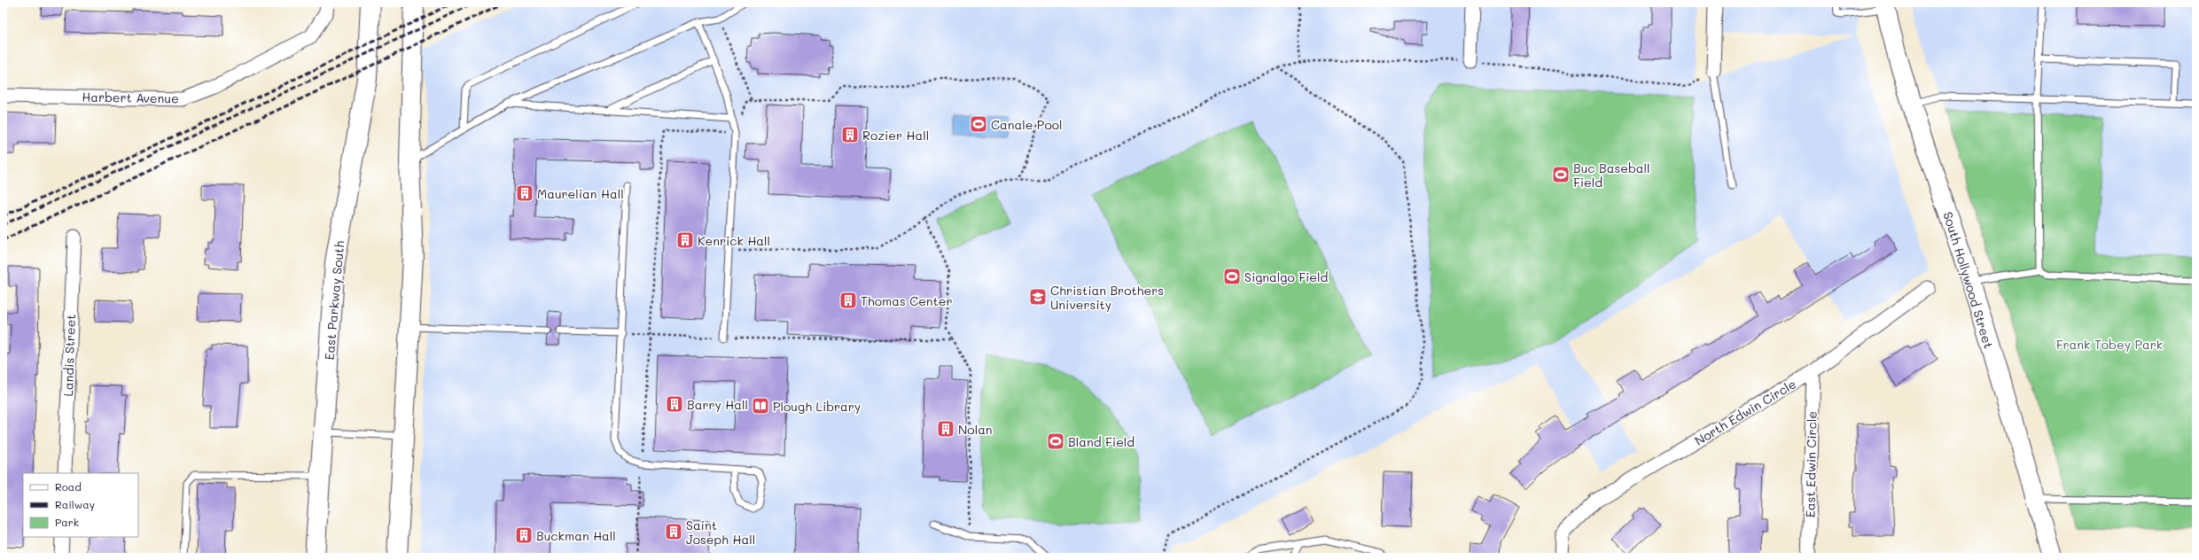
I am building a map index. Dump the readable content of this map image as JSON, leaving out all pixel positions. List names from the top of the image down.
{
  "streets": {
    "main road": ["South Hollywood Street", "East Parkway South"],
    "street": [
      "Harbert Avenue",
      "Landis Street",
      "North Edwin Circle",
      "East Edwin Circle"
    ]
  },
  "crossings": [
    ["North Edwin Circle", "East Edwin Circle"]
  ],
  "parks": ["Frank Tobey Park"],
  "places": {
    "sports": [
      "Canale Pool",
      "Buc Baseball Field",
      "Signalgo Field",
      "Bland Field"
    ],
    "building": [
      "Rozier Hall",
      "Maurelian Hall",
      "Kenrick Hall",
      "Thomas Center",
      "Barry Hall",
      "Nolan",
      "Saint Joseph Hall",
      "Buckman Hall"
    ],
    "school or university": ["Christian Brothers University"],
    "library": ["Plough Library"]
  },
  "legend": ["Road", "Railway", "Park"]
}
